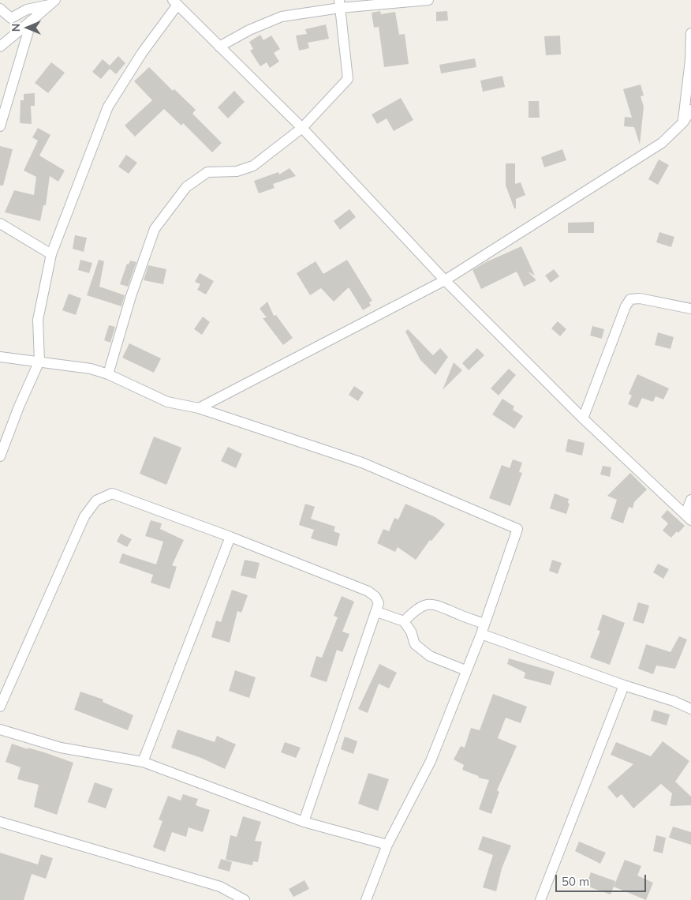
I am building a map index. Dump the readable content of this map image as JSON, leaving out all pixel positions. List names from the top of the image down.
{
  "scale_bar": "50 m",
  "north": "left"
}
